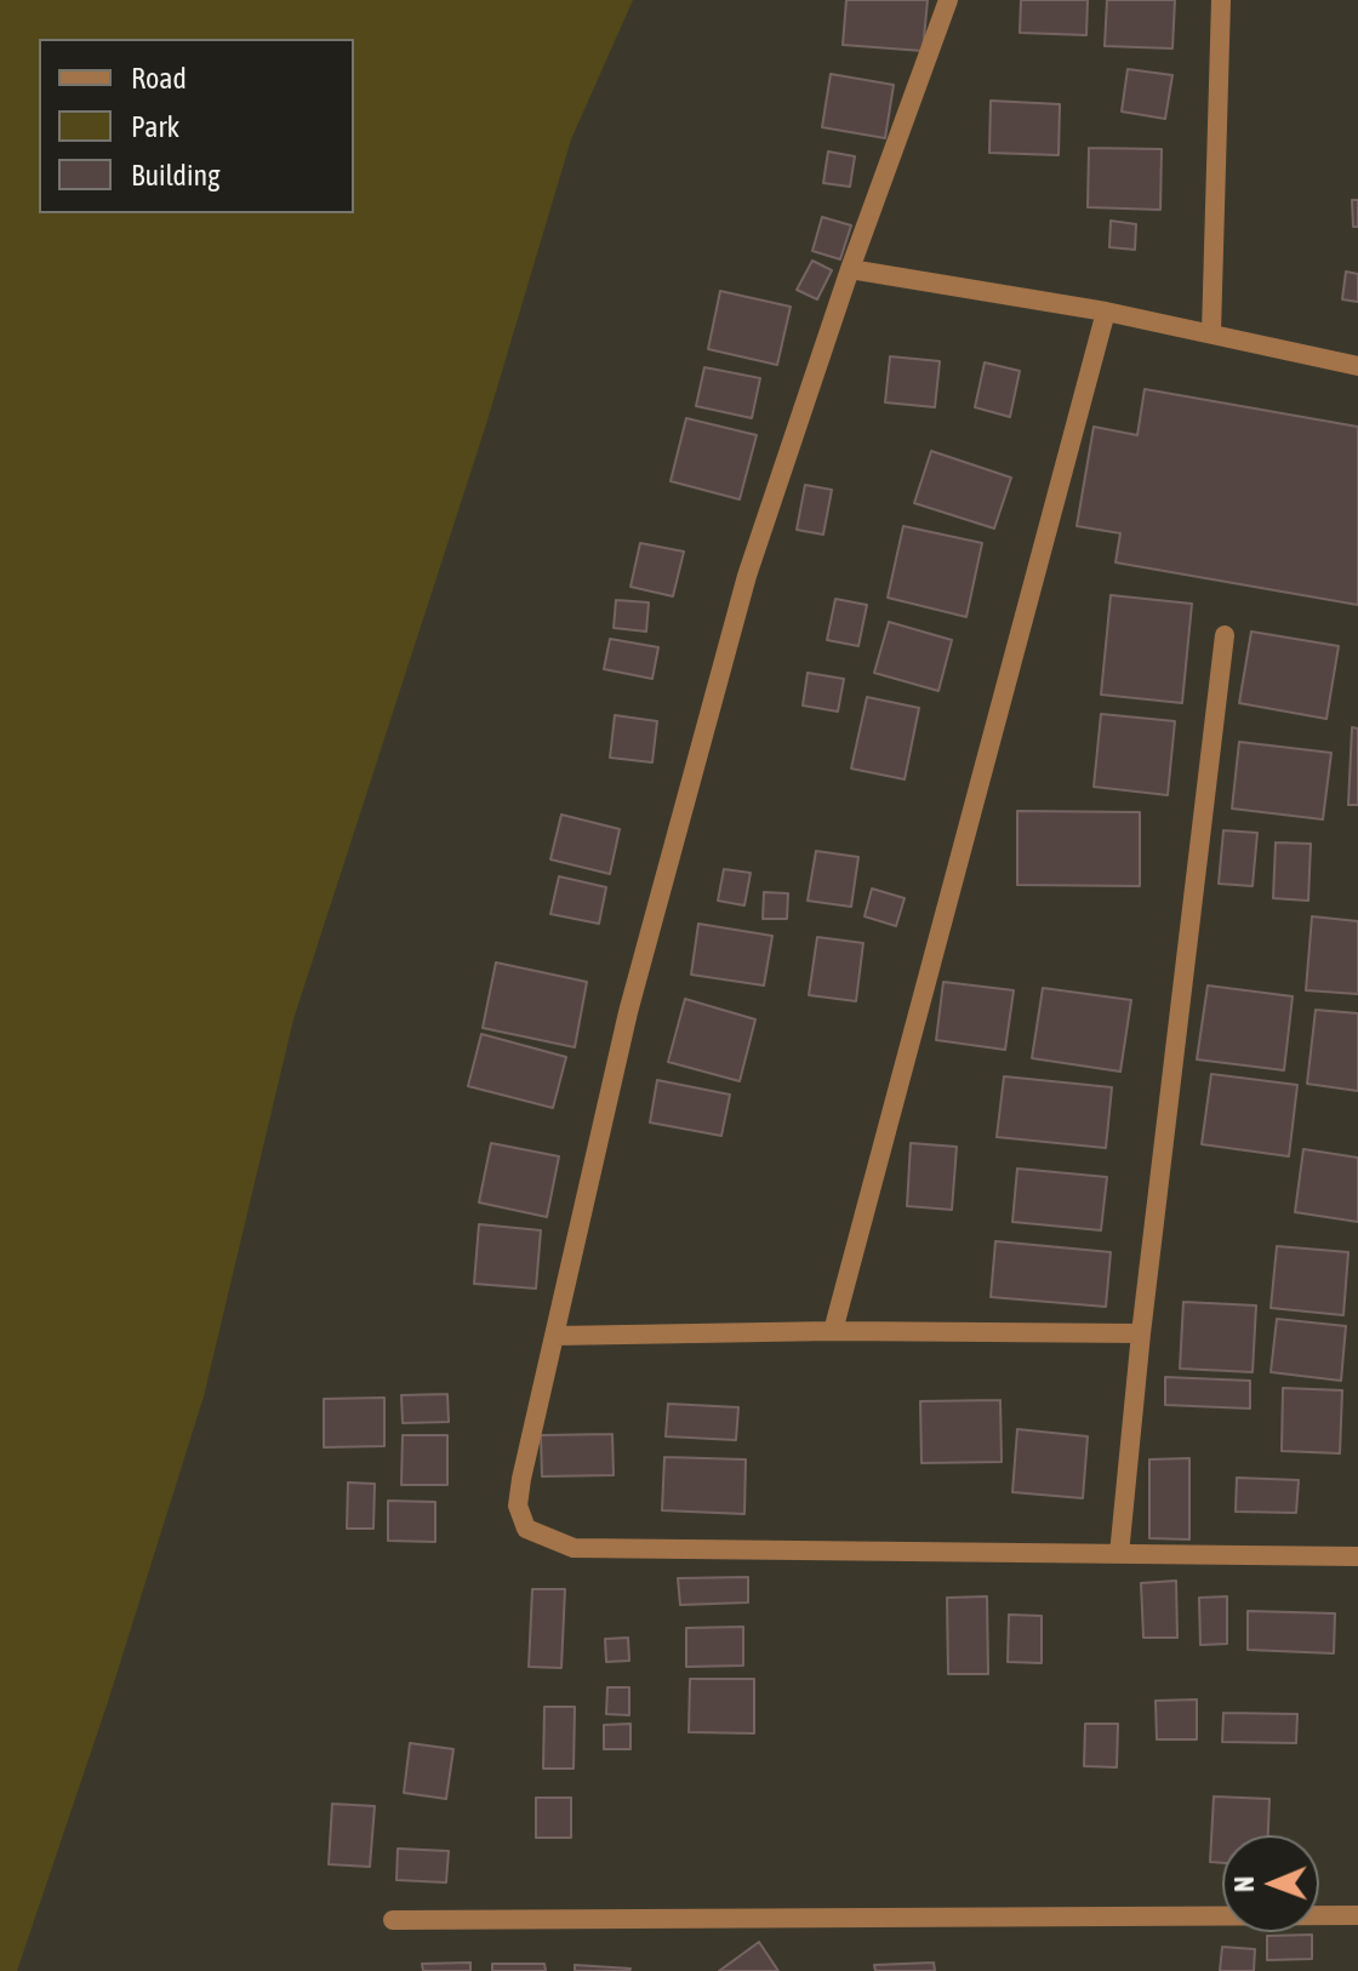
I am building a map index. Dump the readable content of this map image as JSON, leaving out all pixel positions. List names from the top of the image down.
{
  "legend": ["Road", "Park", "Building"],
  "north": "left"
}
